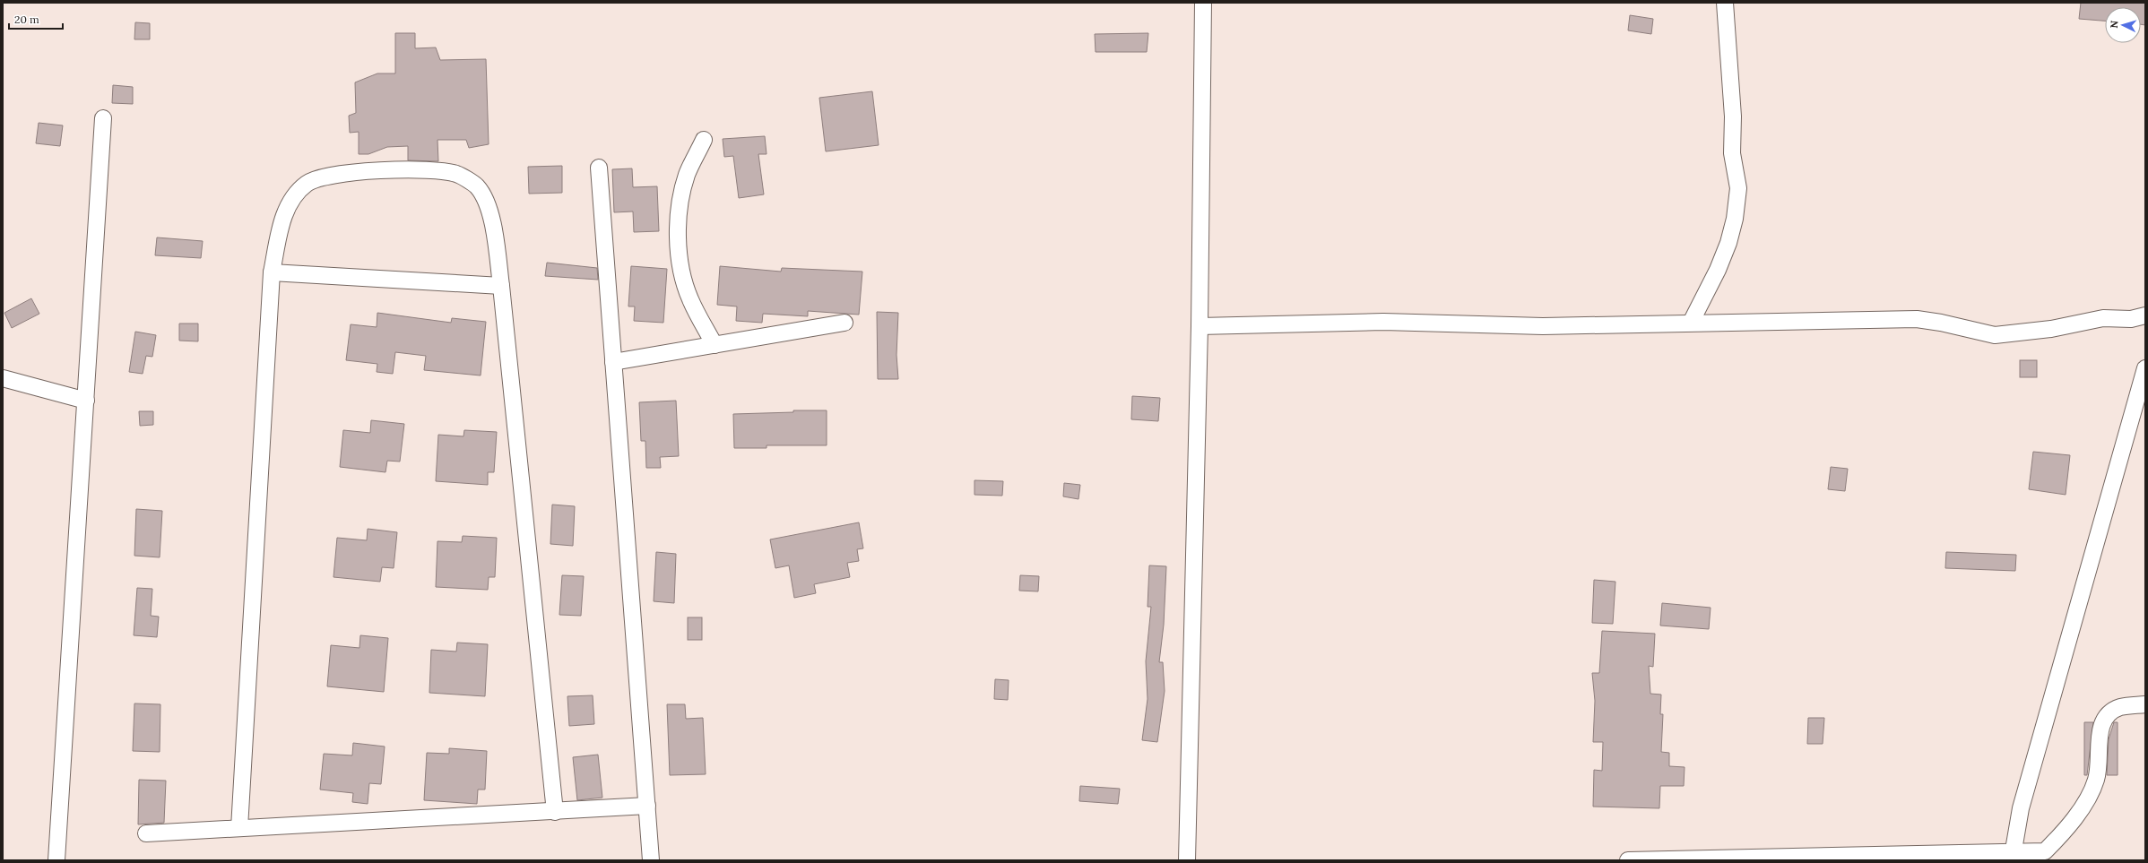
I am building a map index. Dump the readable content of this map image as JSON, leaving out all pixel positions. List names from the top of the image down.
{
  "scale_bar": "20 m",
  "north": "left"
}
